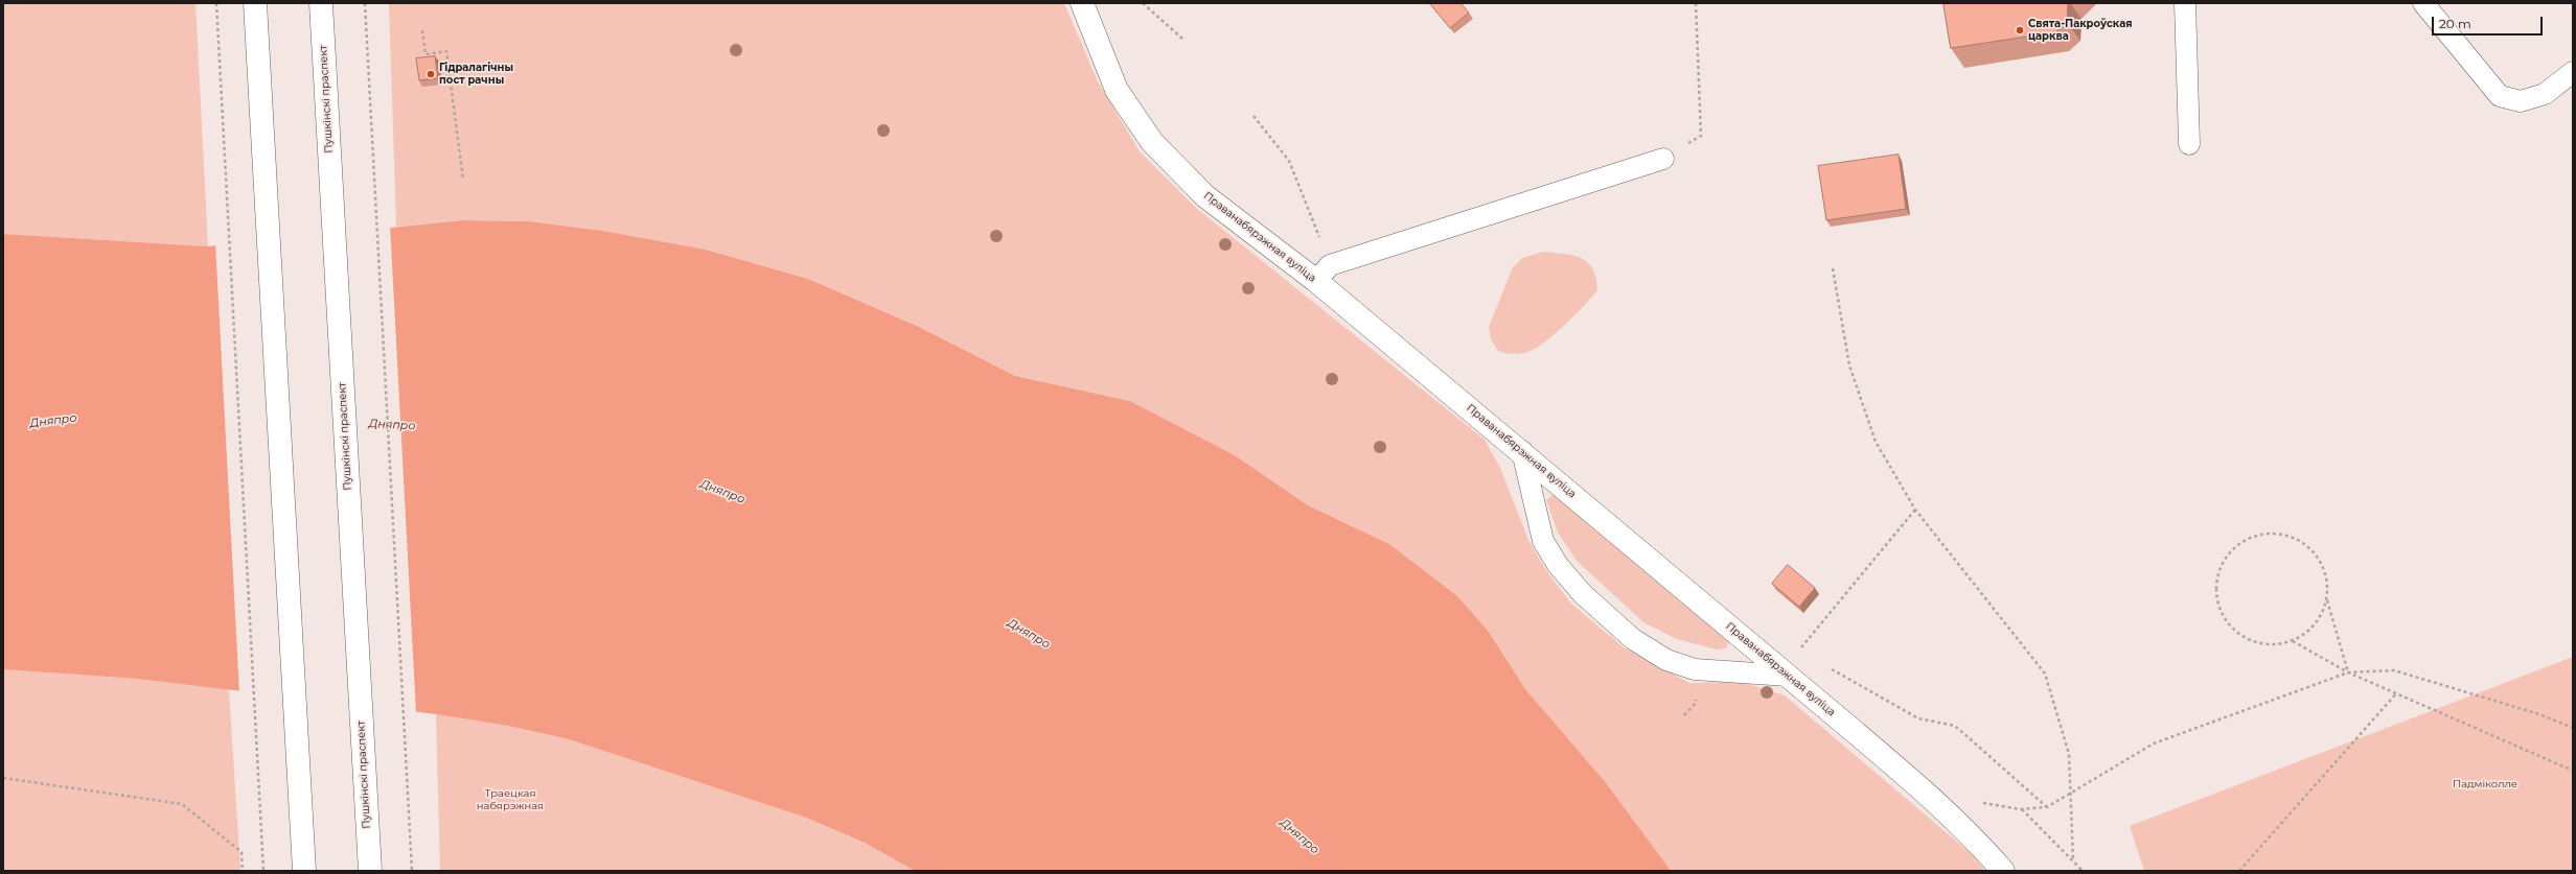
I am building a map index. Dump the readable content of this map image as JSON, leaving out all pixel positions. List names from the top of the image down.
{
  "streets": {
    "main road": ["Пушкінскі праспект", "Праванабярэжная вуліца"]
  },
  "water": ["Дняпро"],
  "parks": ["Падміколле", "Траецкая набярэжная"],
  "places": ["Свята-Пакроўская царква", "Гідралагічны пост рачны"],
  "scale_bar": "20 m"
}
